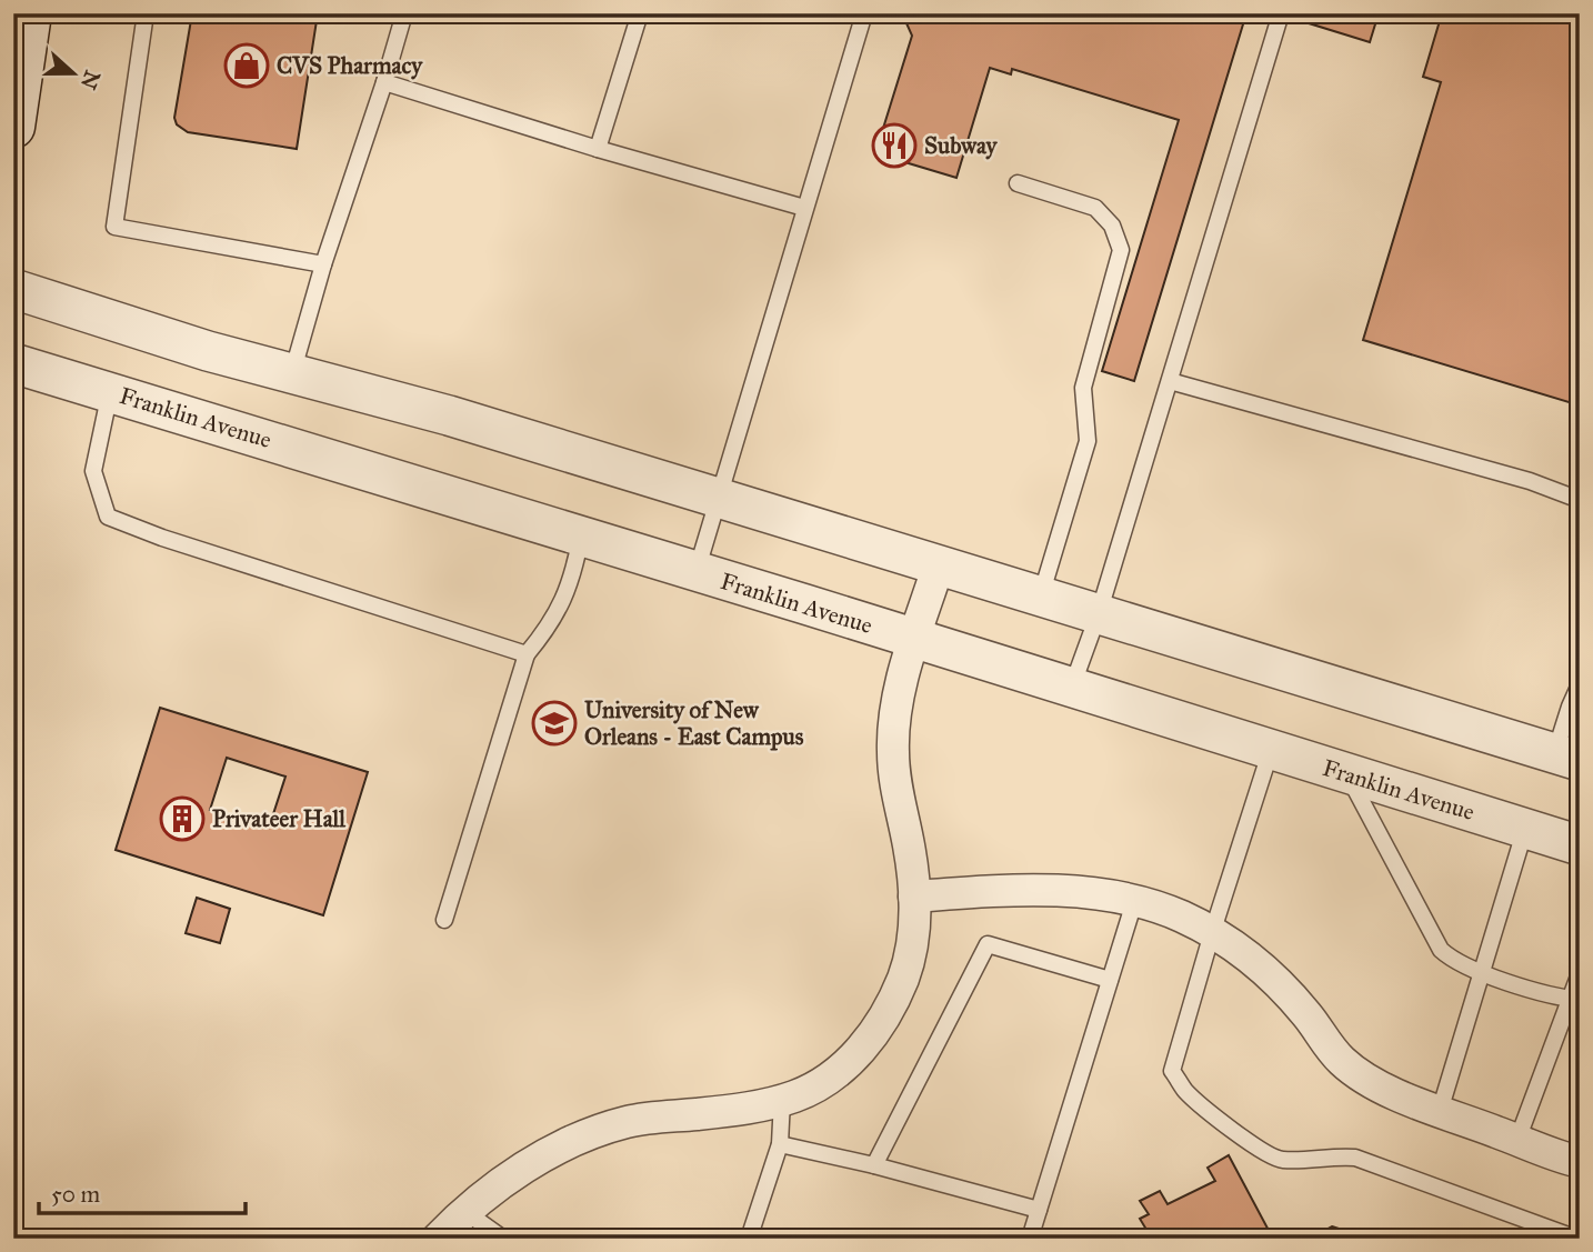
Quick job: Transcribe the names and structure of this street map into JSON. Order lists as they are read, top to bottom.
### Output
{
  "streets": {
    "street": ["Franklin Avenue"]
  },
  "places": {
    "shop": ["CVS Pharmacy"],
    "restaurant": ["Subway"],
    "school or university": ["University of New Orleans - East Campus"],
    "building": ["Privateer Hall"]
  },
  "scale_bar": "50 m",
  "north": "right"
}
